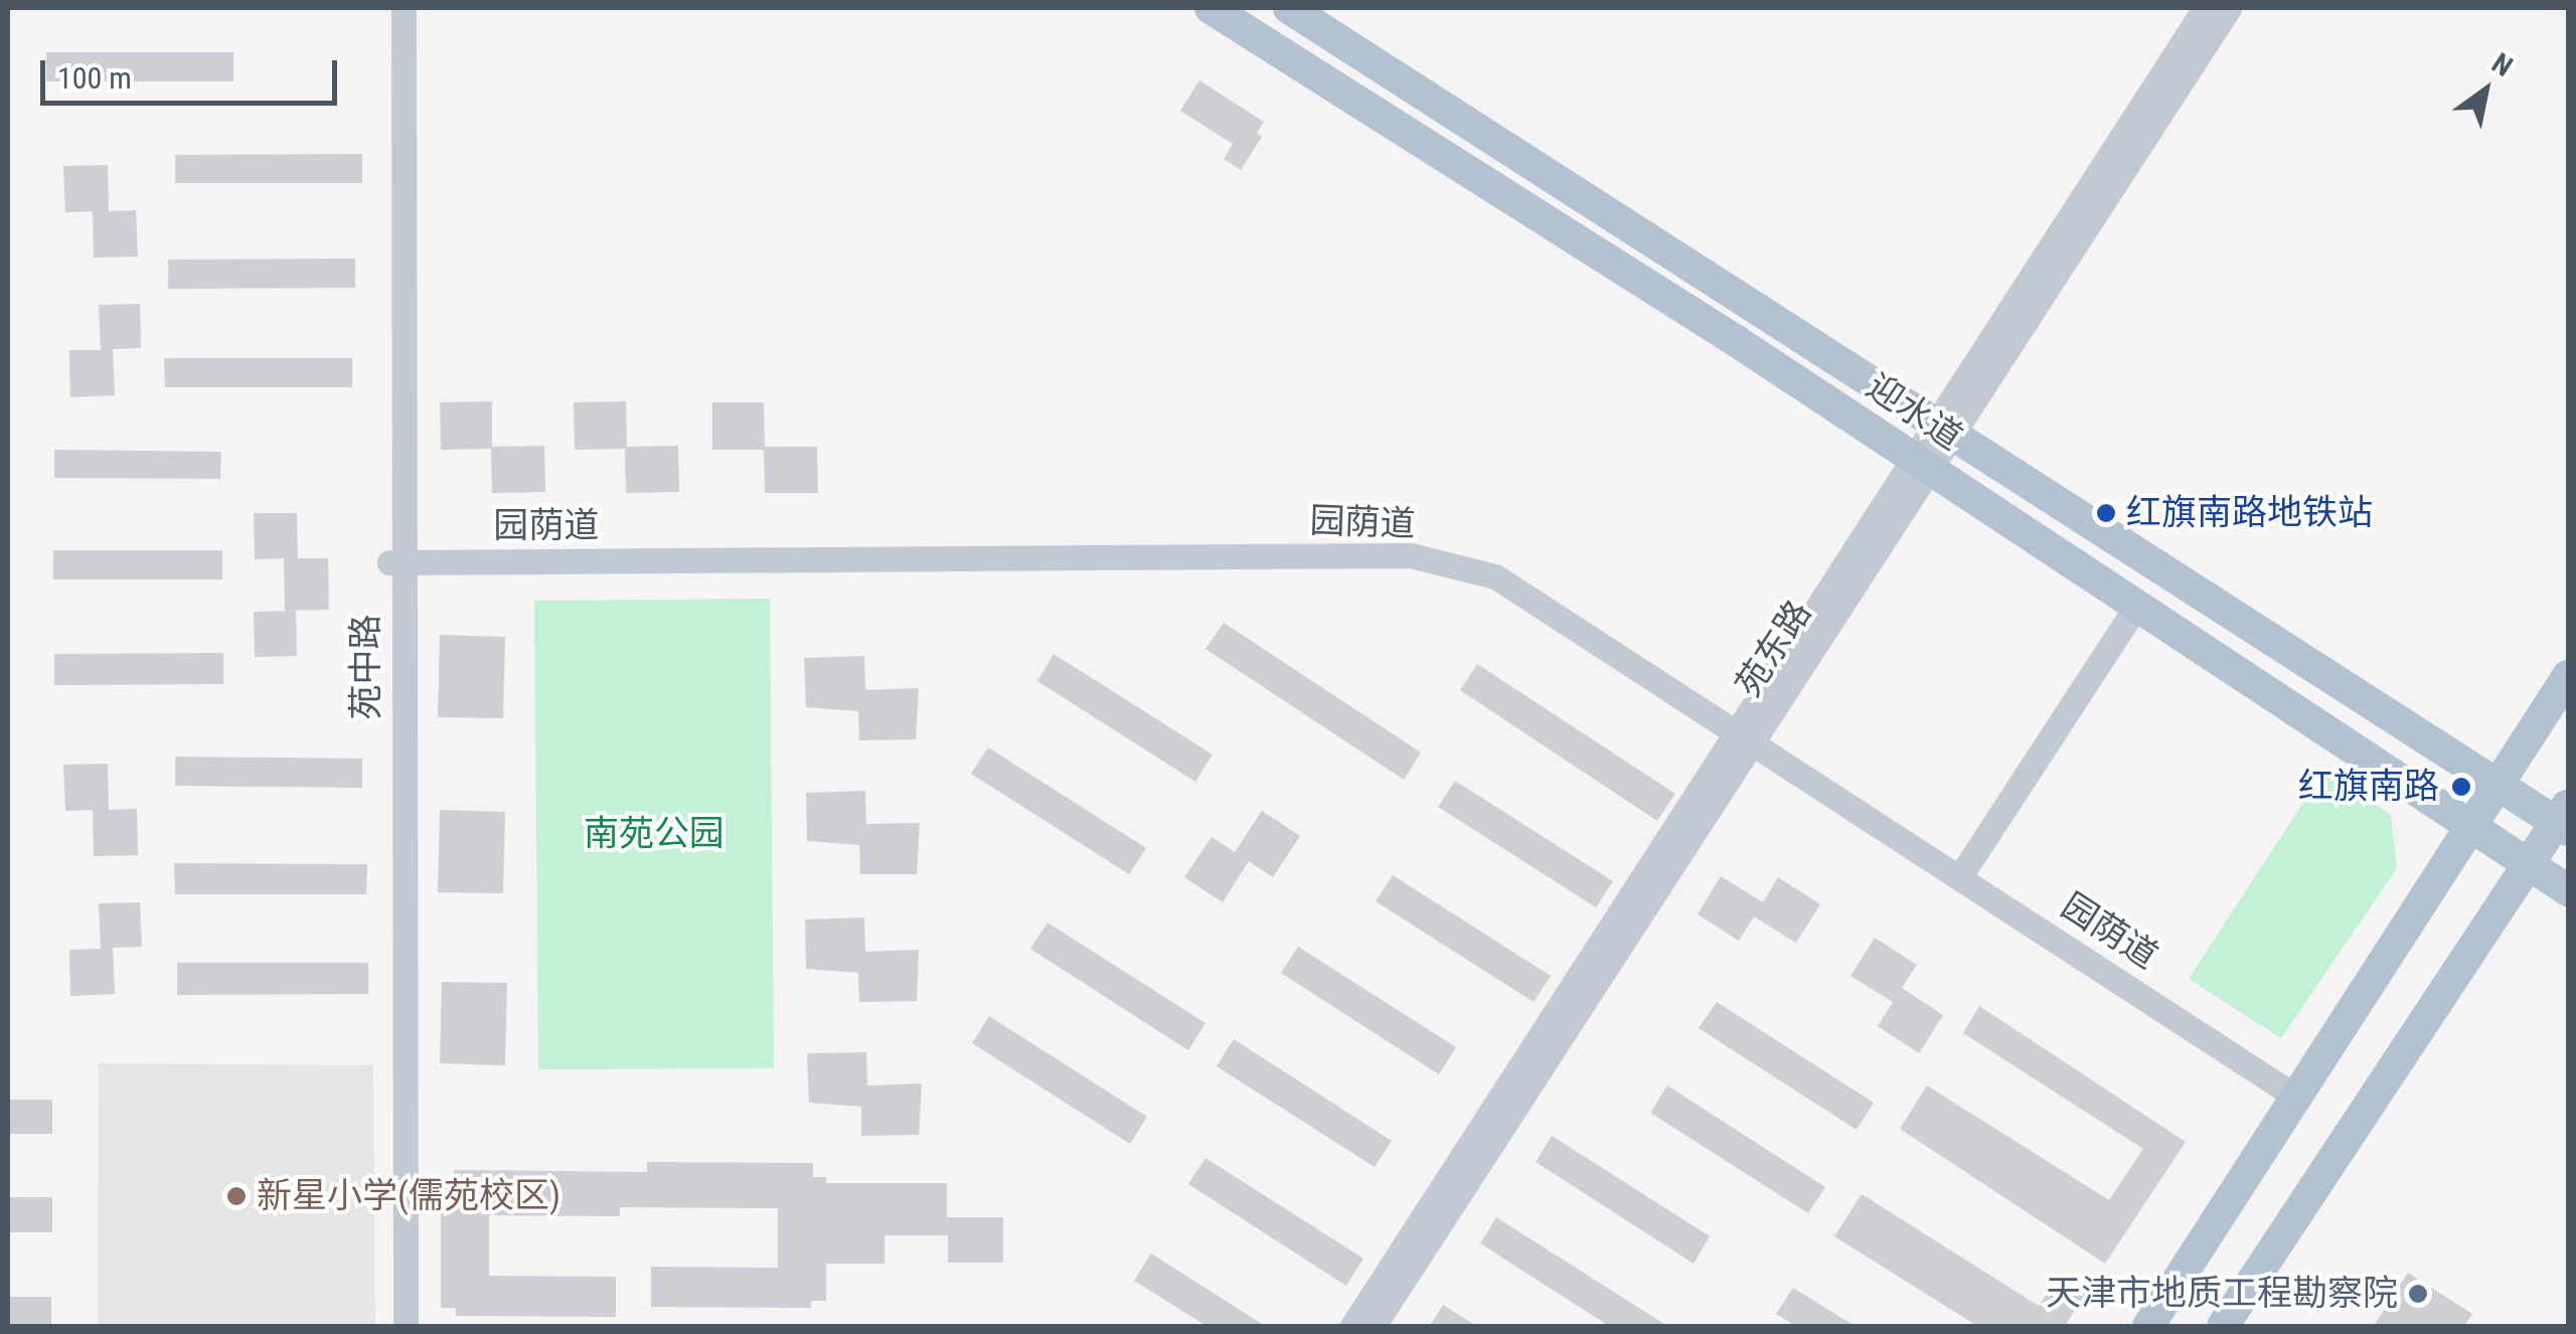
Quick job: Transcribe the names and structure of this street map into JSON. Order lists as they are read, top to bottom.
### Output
{
  "streets": {
    "main road": ["迎水道"],
    "street": ["园荫道", "苑东路", "苑中路"]
  },
  "crossings": [
    ["迎水道", "苑东路"],
    ["园荫道", "苑东路"],
    ["园荫道", "苑中路"]
  ],
  "parks": ["南苑公园"],
  "places": [
    "红旗南路地铁站",
    "红旗南路",
    "新星小学(儒苑校区)",
    "天津市地质工程勘察院"
  ],
  "scale_bar": "100 m",
  "north": "top right"
}
